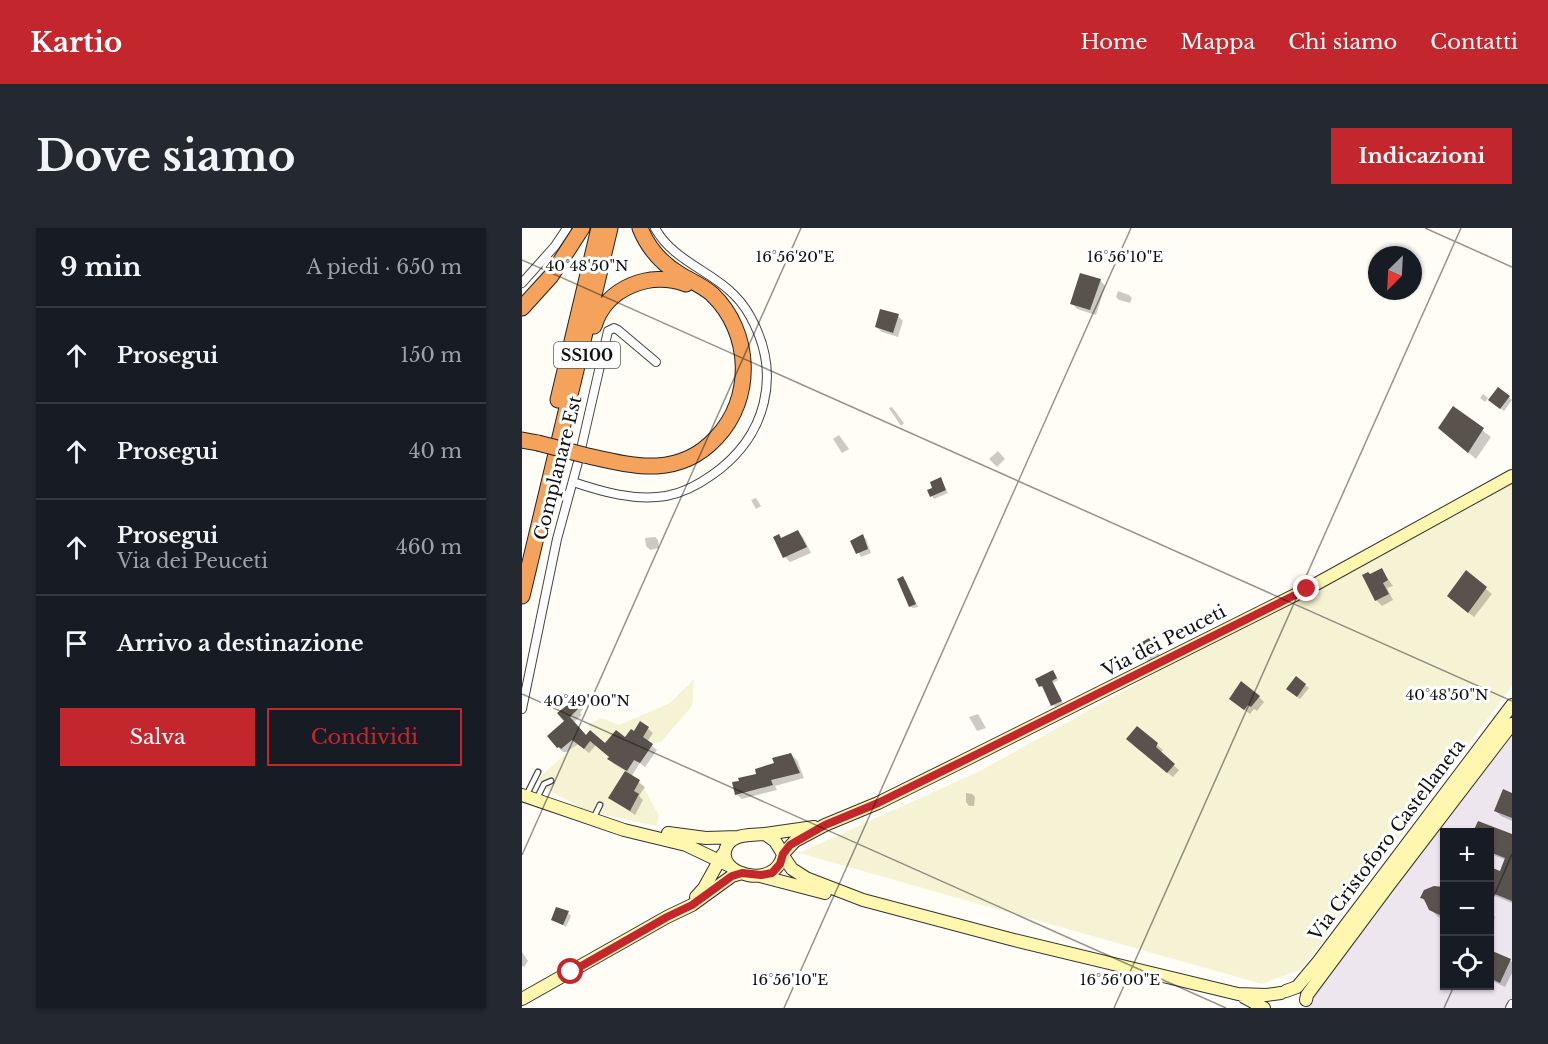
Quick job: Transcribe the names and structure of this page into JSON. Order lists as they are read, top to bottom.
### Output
{
  "streets": {
    "highway": ["SS100"],
    "main road": ["Via dei Peuceti", "Via Cristoforo Castellaneta"],
    "street": ["Complanare Est"]
  },
  "north": "bottom left",
  "page": {
    "header": "Kartio",
    "nav": [
      "Home",
      "Mappa",
      "Chi siamo",
      "Contatti"
    ],
    "buttons": [
      "Indicazioni",
      ["Salva", "Condividi"]
    ],
    "title": "Dove siamo",
    "heading": ["9 min", "A piedi · 650 m"],
    "list": [
      ["Prosegui", "150 m"],
      ["Prosegui", "40 m"],
      ["Prosegui", "Via dei Peuceti", "460 m"],
      "Arrivo a destinazione"
    ],
    "map_buttons": ["+", "−"]
  },
  "coordinates": [
    "16°56'20\"E",
    "16°56'10\"E",
    "40°48'50\"N",
    "40°49'00\"N",
    "16°56'00\"E"
  ]
}
